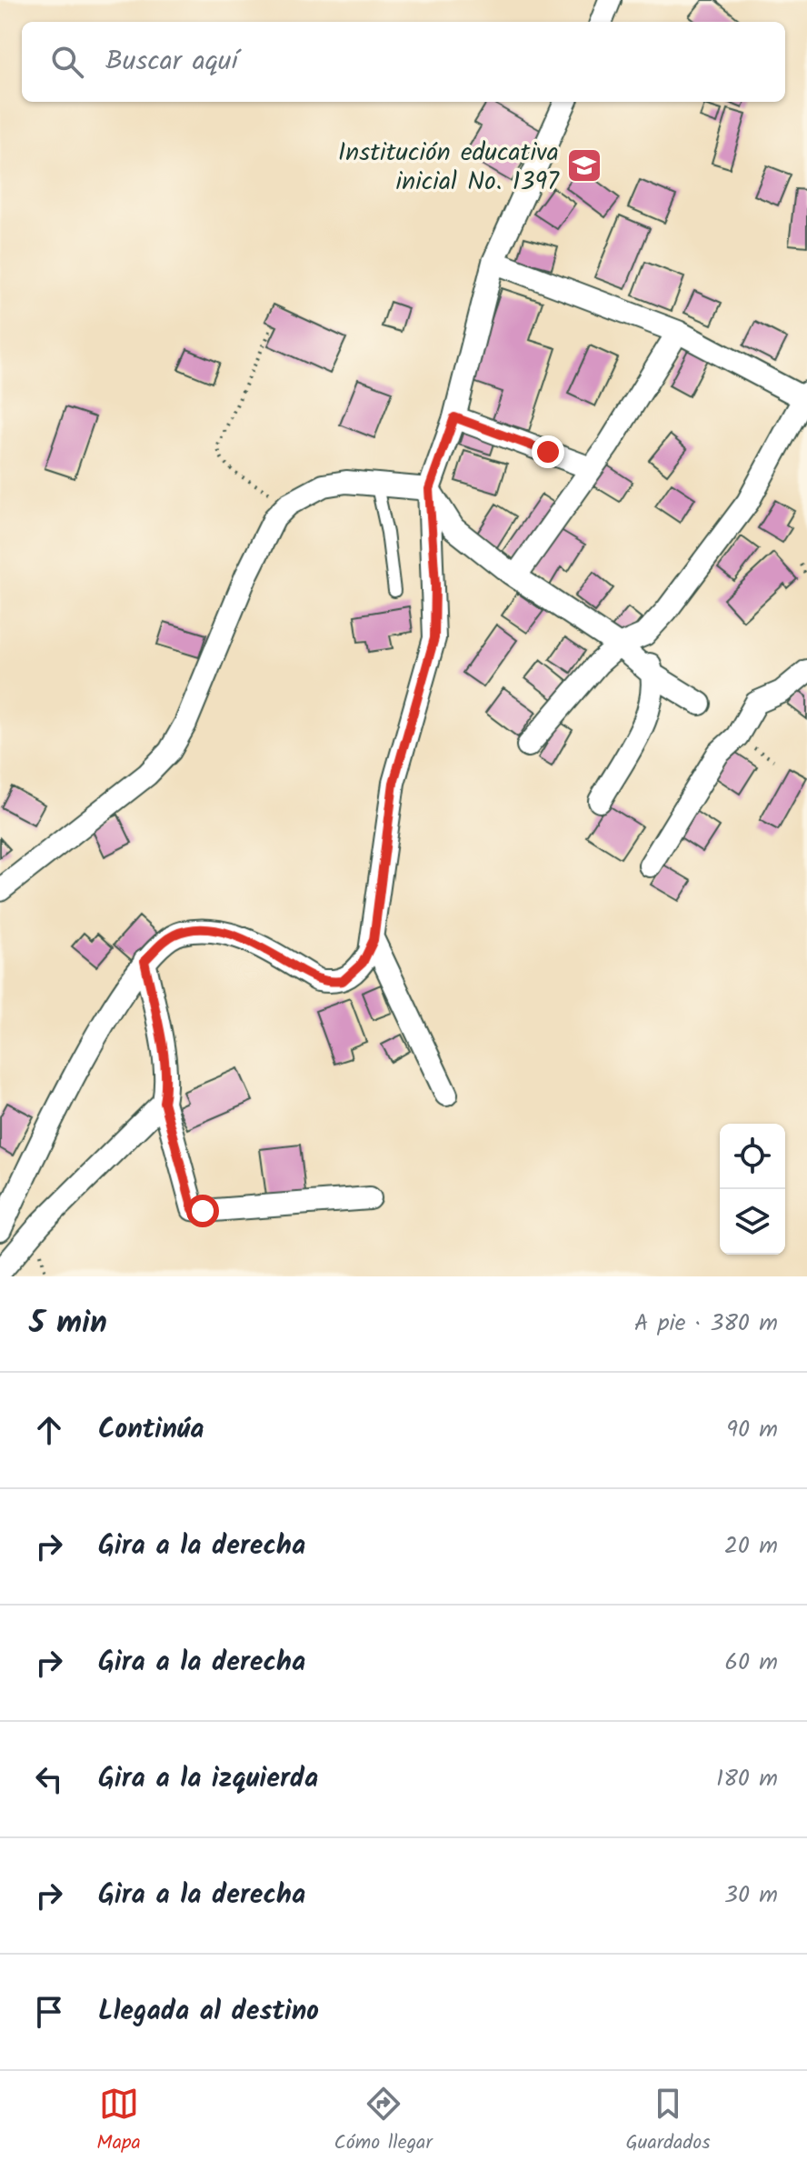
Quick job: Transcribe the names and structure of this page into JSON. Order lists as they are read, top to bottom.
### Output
{
  "places": {
    "school or university": ["Institución educativa inicial No. 1397"]
  },
  "page": {
    "search": "Buscar aquí",
    "heading": ["5 min", "A pie · 380 m"],
    "list": [
      ["Continúa", "90 m"],
      ["Gira a la derecha", "20 m"],
      ["Gira a la derecha", "60 m"],
      ["Gira a la izquierda", "180 m"],
      ["Gira a la derecha", "30 m"],
      "Llegada al destino"
    ],
    "nav": ["Mapa", "Cómo llegar", "Guardados"]
  }
}
